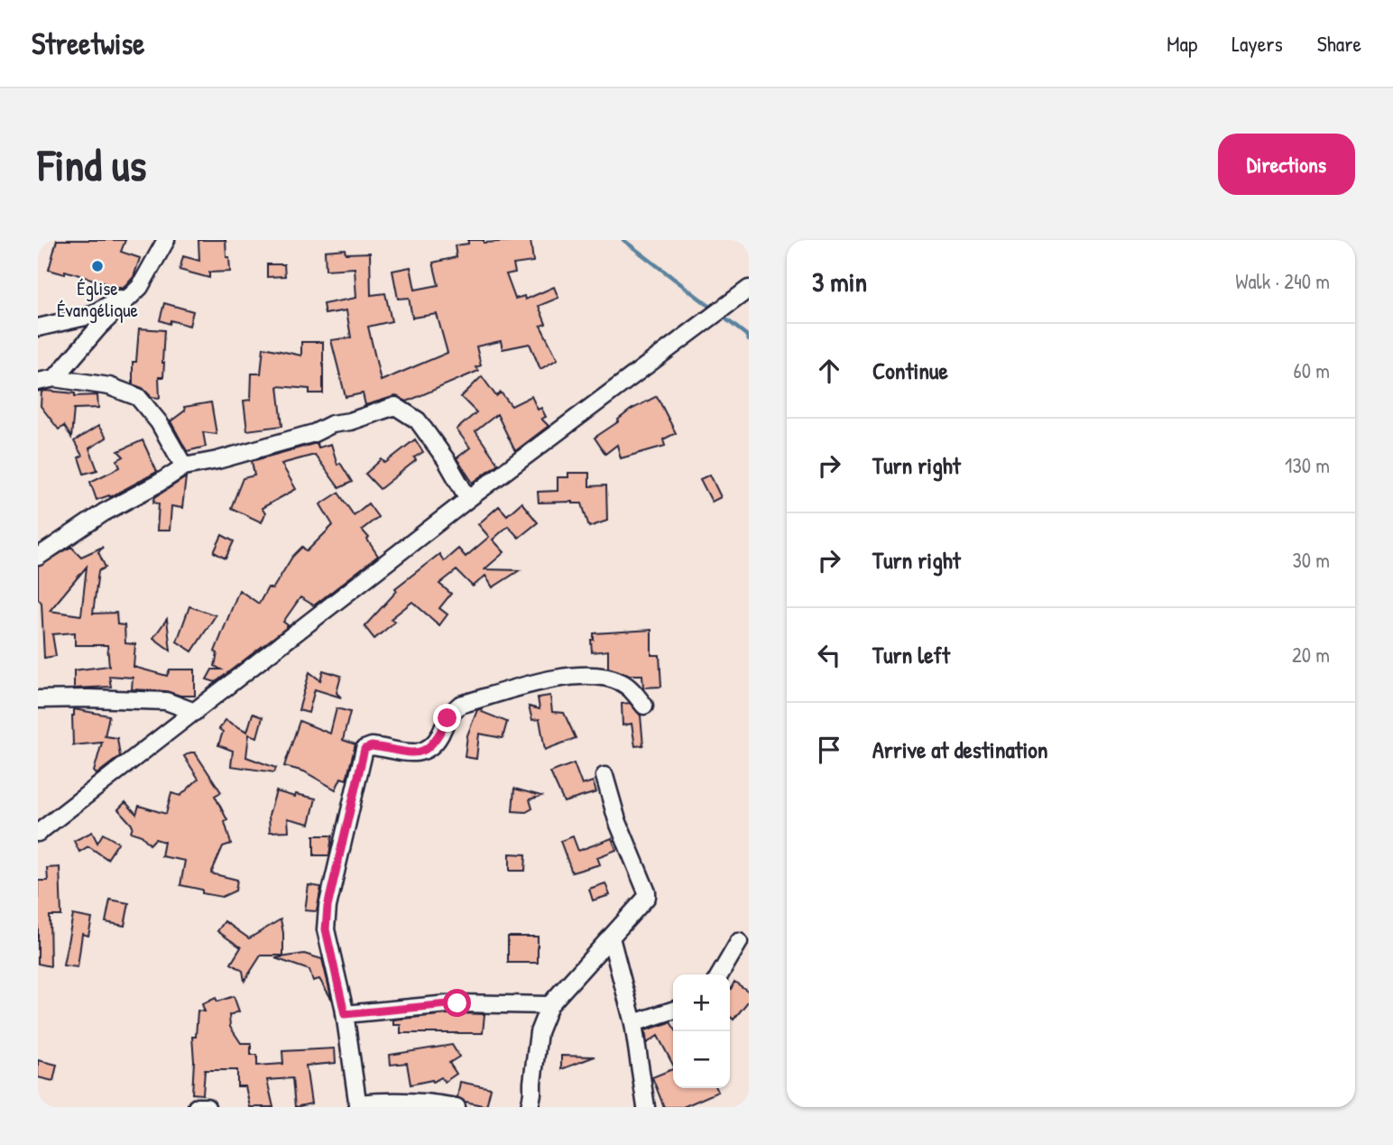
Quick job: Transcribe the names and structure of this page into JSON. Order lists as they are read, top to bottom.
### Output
{
  "places": ["Église Évangélique"],
  "page": {
    "header": "Streetwise",
    "nav": ["Map", "Layers", "Share"],
    "buttons": "Directions",
    "title": "Find us",
    "heading": ["3 min", "Walk · 240 m"],
    "list": [
      ["Continue", "60 m"],
      ["Turn right", "130 m"],
      ["Turn right", "30 m"],
      ["Turn left", "20 m"],
      "Arrive at destination"
    ],
    "map_buttons": ["+", "−"]
  }
}
